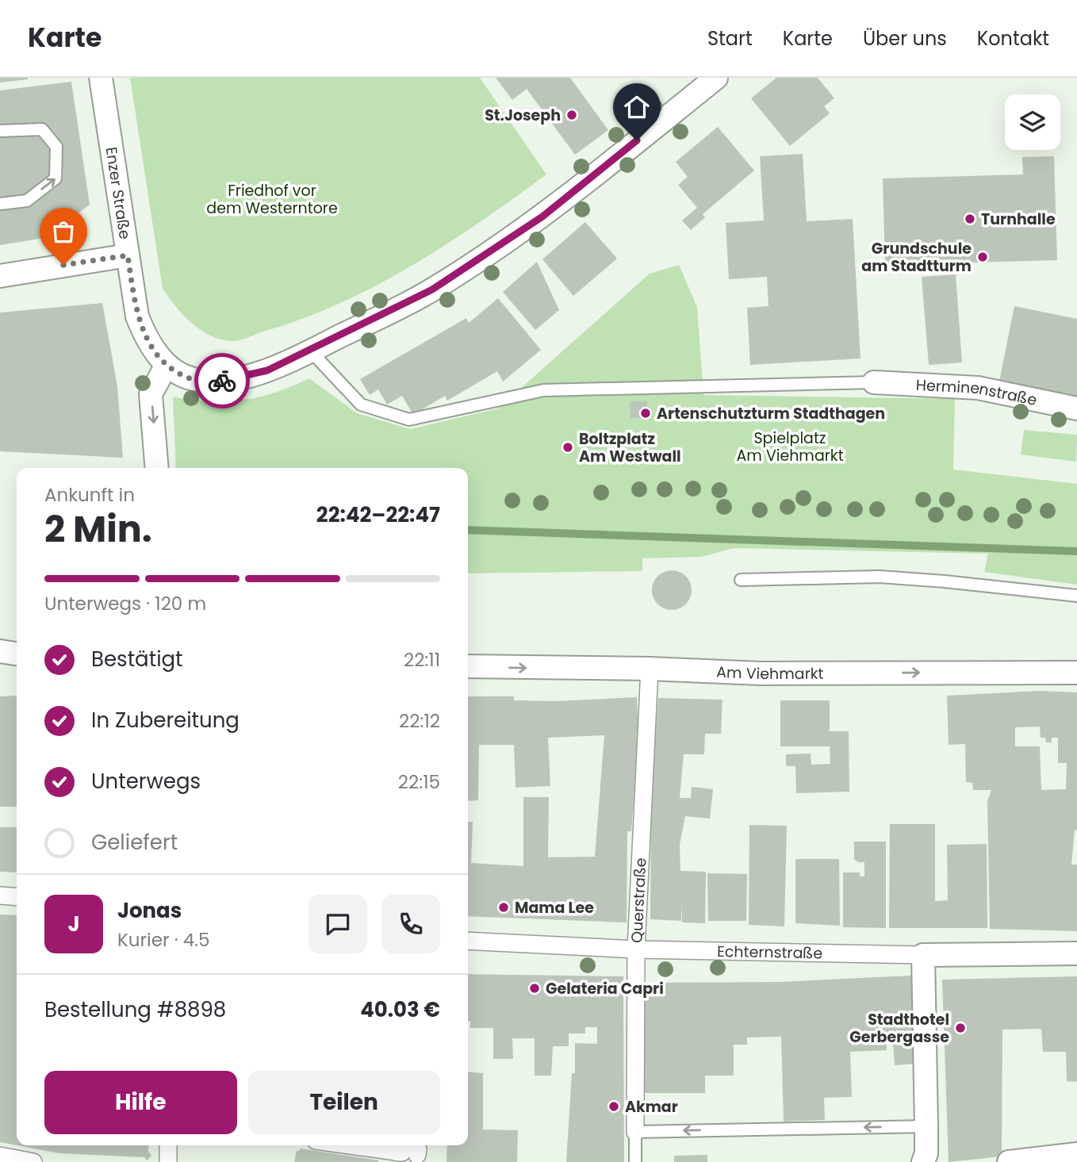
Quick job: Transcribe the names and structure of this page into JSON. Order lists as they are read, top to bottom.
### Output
{
  "streets": {
    "street": [
      "Enzer Straße",
      "Herminenstraße",
      "Am Viehmarkt",
      "Querstraße",
      "Echternstraße"
    ]
  },
  "crossings": [
    ["Am Viehmarkt", "Querstraße"],
    ["Querstraße", "Echternstraße"]
  ],
  "one_way": ["Am Viehmarkt"],
  "parks": ["Friedhof vor dem Westerntore", "Spielplatz Am Viehmarkt"],
  "places": [
    "St.Joseph",
    "Turnhalle",
    "Grundschule am Stadtturm",
    "Artenschutzturm Stadthagen",
    "Boltzplatz Am Westwall",
    "Mama Lee",
    "Gelateria Capri",
    "Stadthotel Gerbergasse",
    "Akmar"
  ],
  "page": {
    "header": "Karte",
    "nav": [
      "Start",
      "Karte",
      "Über uns",
      "Kontakt"
    ],
    "heading": ["2 Min.", "Ankunft in", "22:42–22:47"],
    "panel": [
      "Jonas",
      "Kurier · 4.5",
      "Bestellung #8898",
      "40.03 €"
    ],
    "bar": "Unterwegs · 120 m",
    "list": [
      ["Bestätigt", "22:11"],
      ["In Zubereitung", "22:12"],
      ["Unterwegs", "22:15"],
      "Geliefert"
    ],
    "round": "J",
    "buttons": ["Hilfe", "Teilen"]
  }
}
